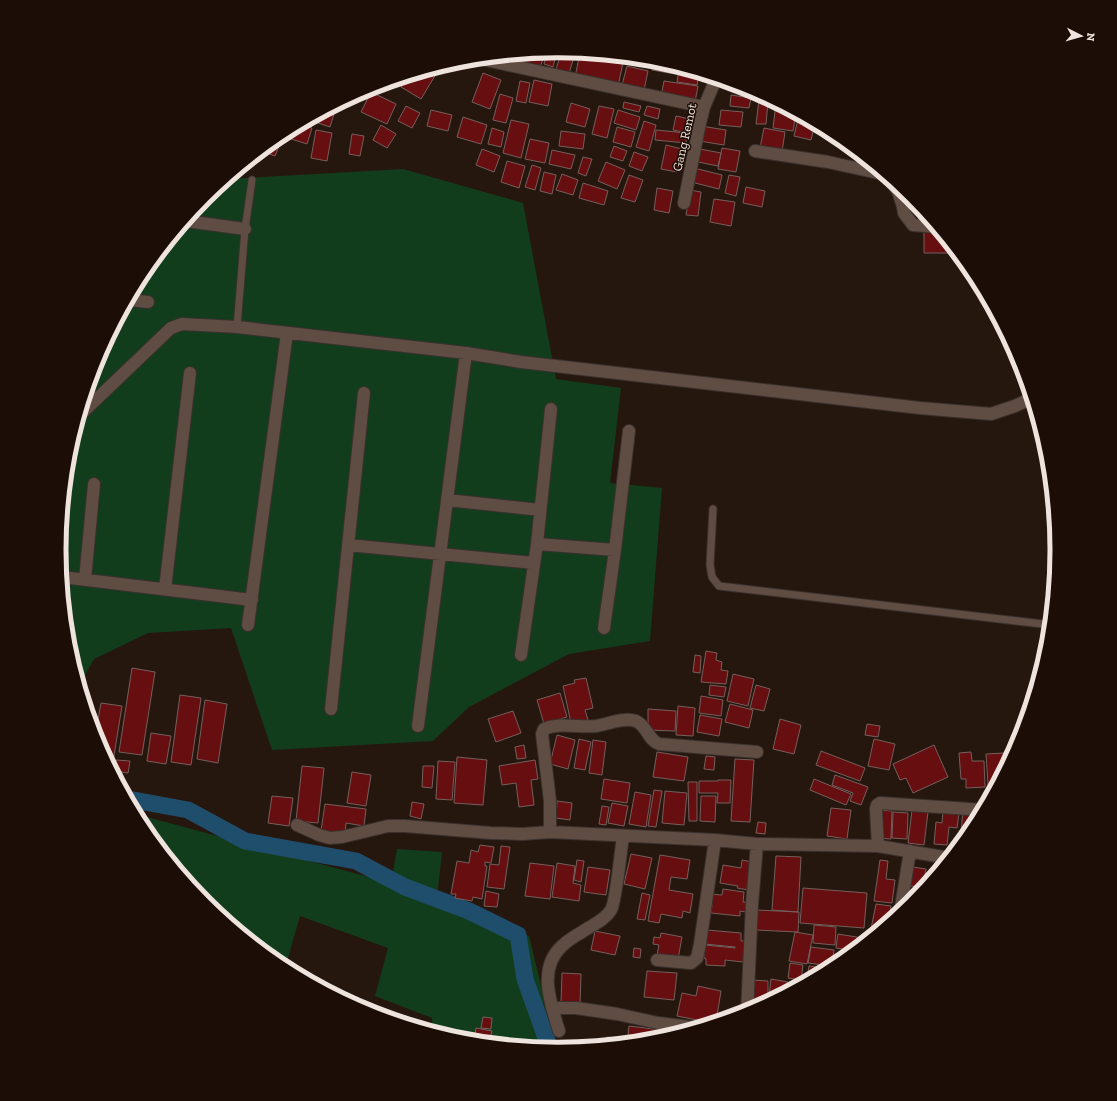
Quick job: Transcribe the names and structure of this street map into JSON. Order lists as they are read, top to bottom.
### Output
{
  "streets": {
    "street": ["Gang Remot"]
  },
  "north": "right"
}
